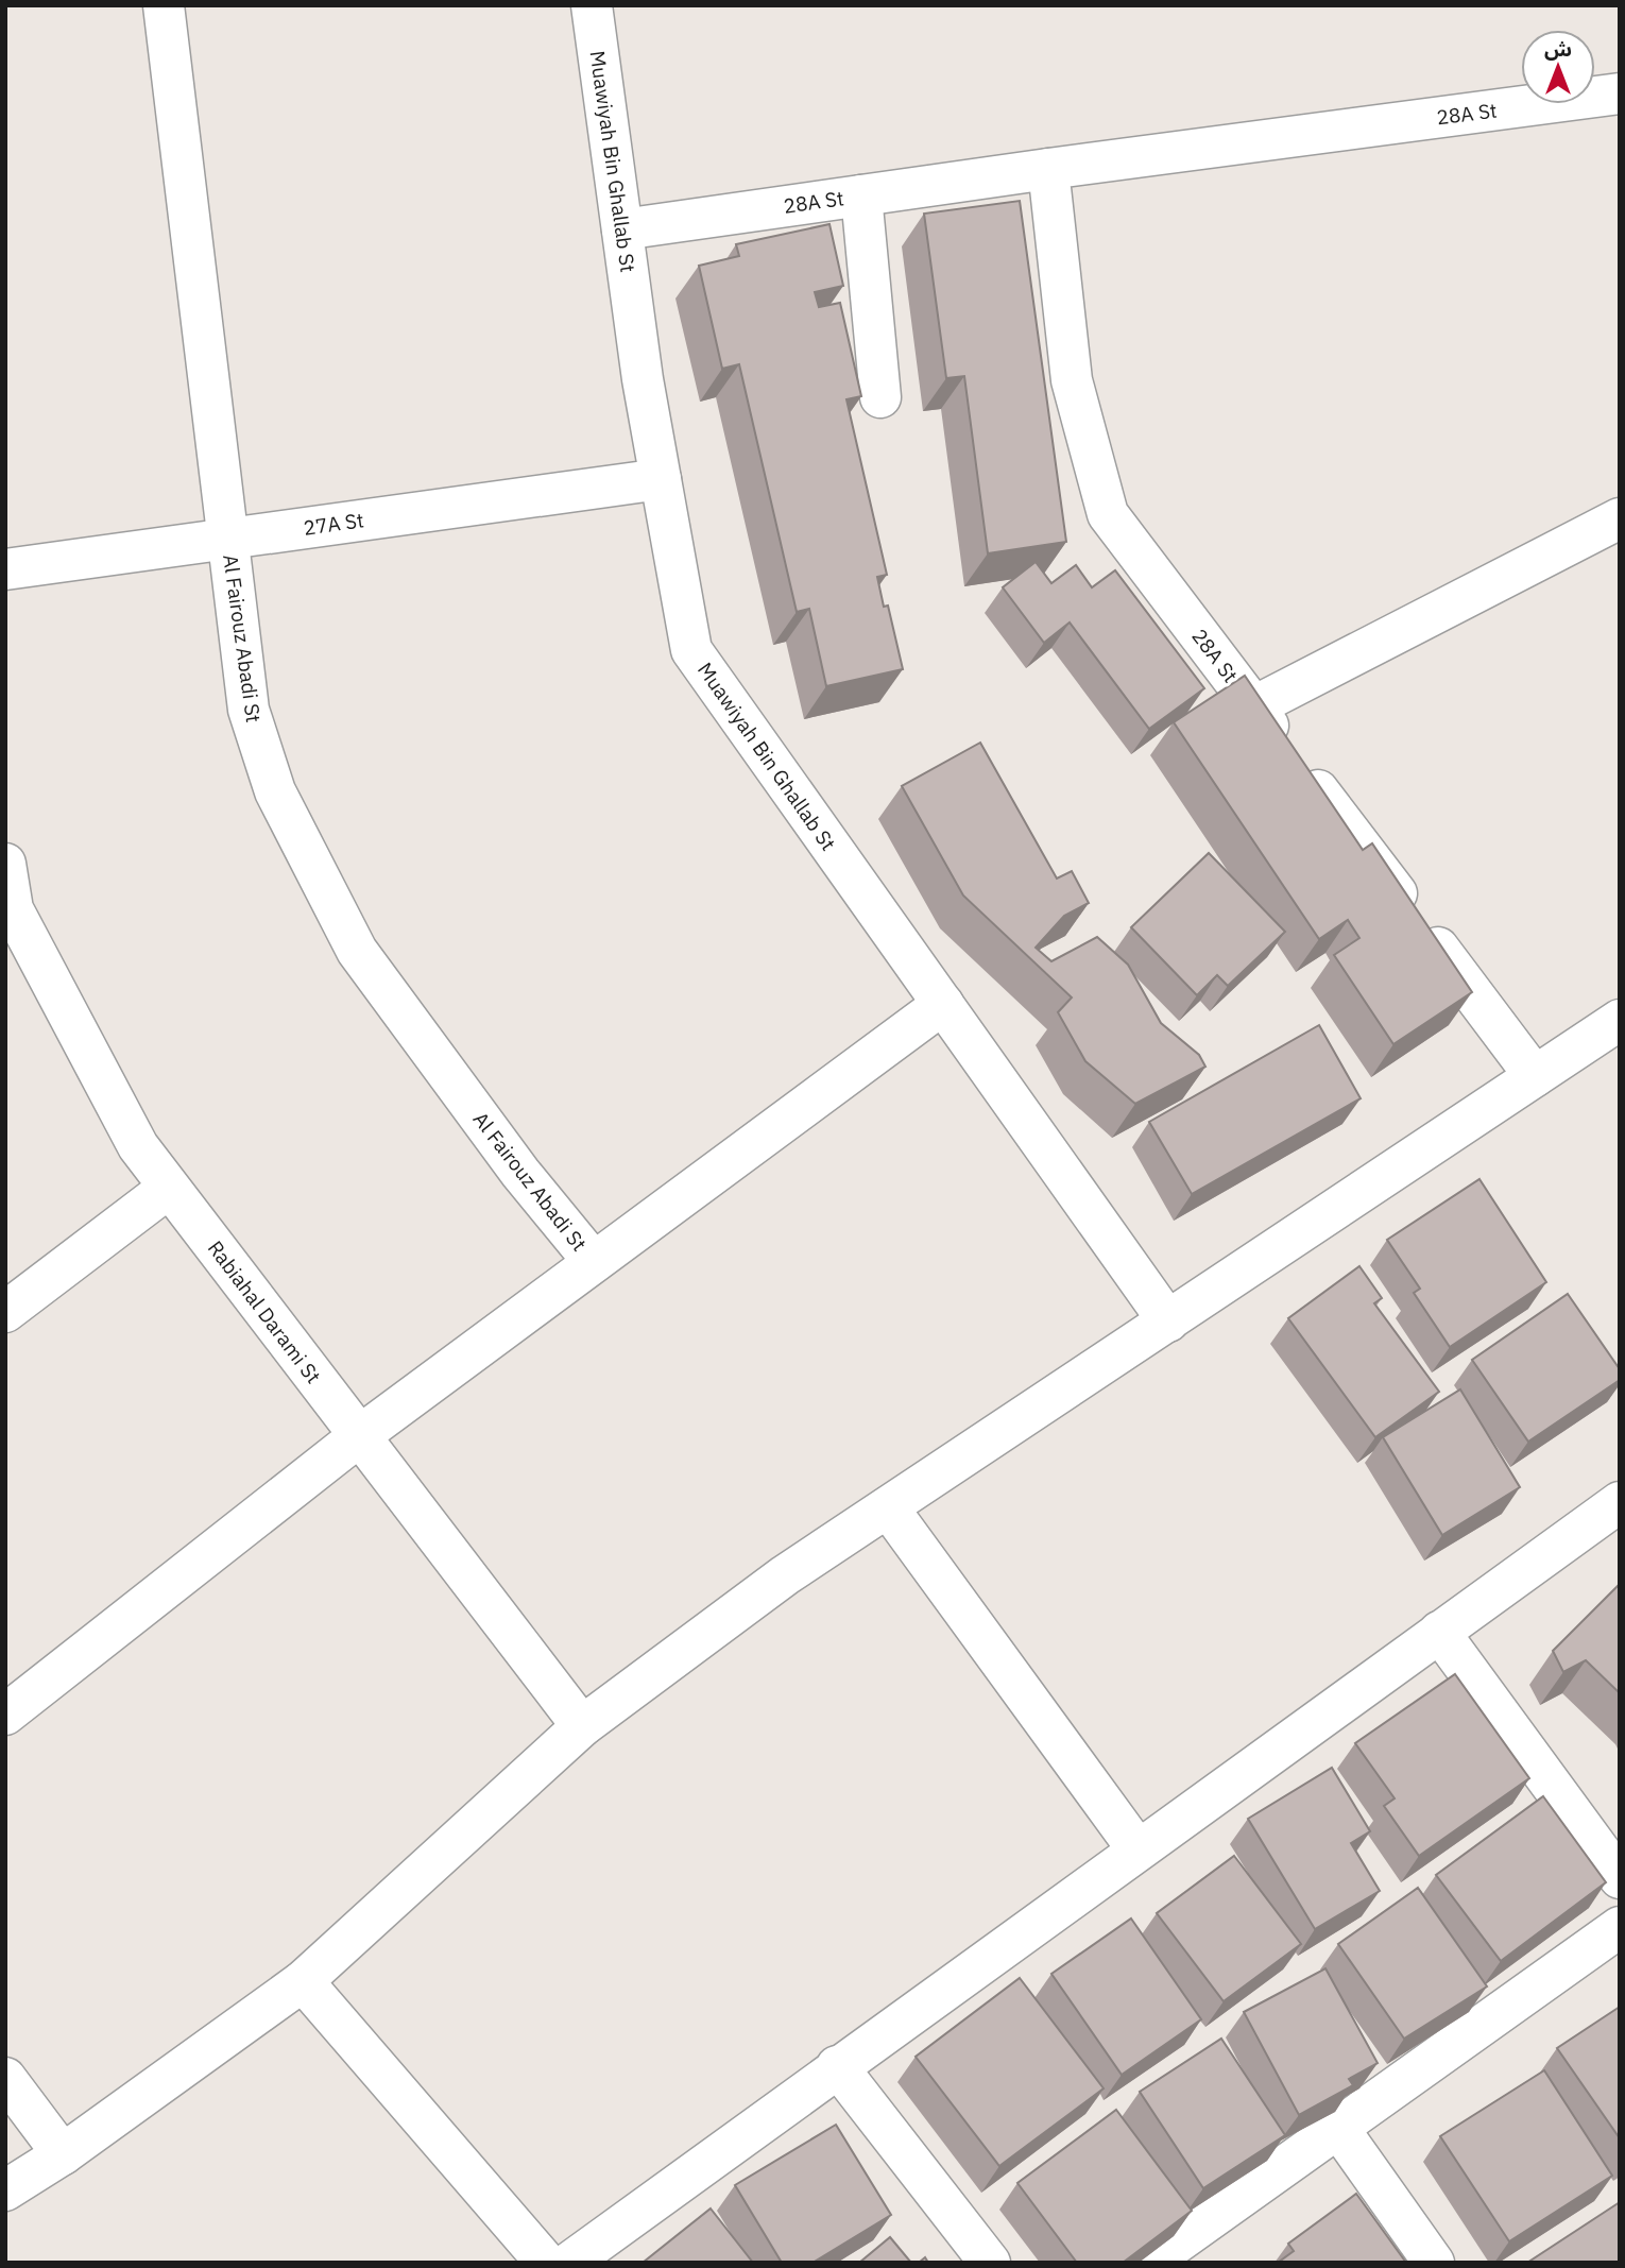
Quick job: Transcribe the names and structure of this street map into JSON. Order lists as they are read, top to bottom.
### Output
{
  "streets": {
    "street": [
      "28A St",
      "Muawiyah Bin Ghallab St",
      "27A St",
      "Al Fairouz Abadi St",
      "Rabiahal Darami St"
    ]
  },
  "crossings": [
    ["28A St", "Muawiyah Bin Ghallab St"],
    ["Muawiyah Bin Ghallab St", "27A St"],
    ["27A St", "Al Fairouz Abadi St"]
  ],
  "north": "top"
}
